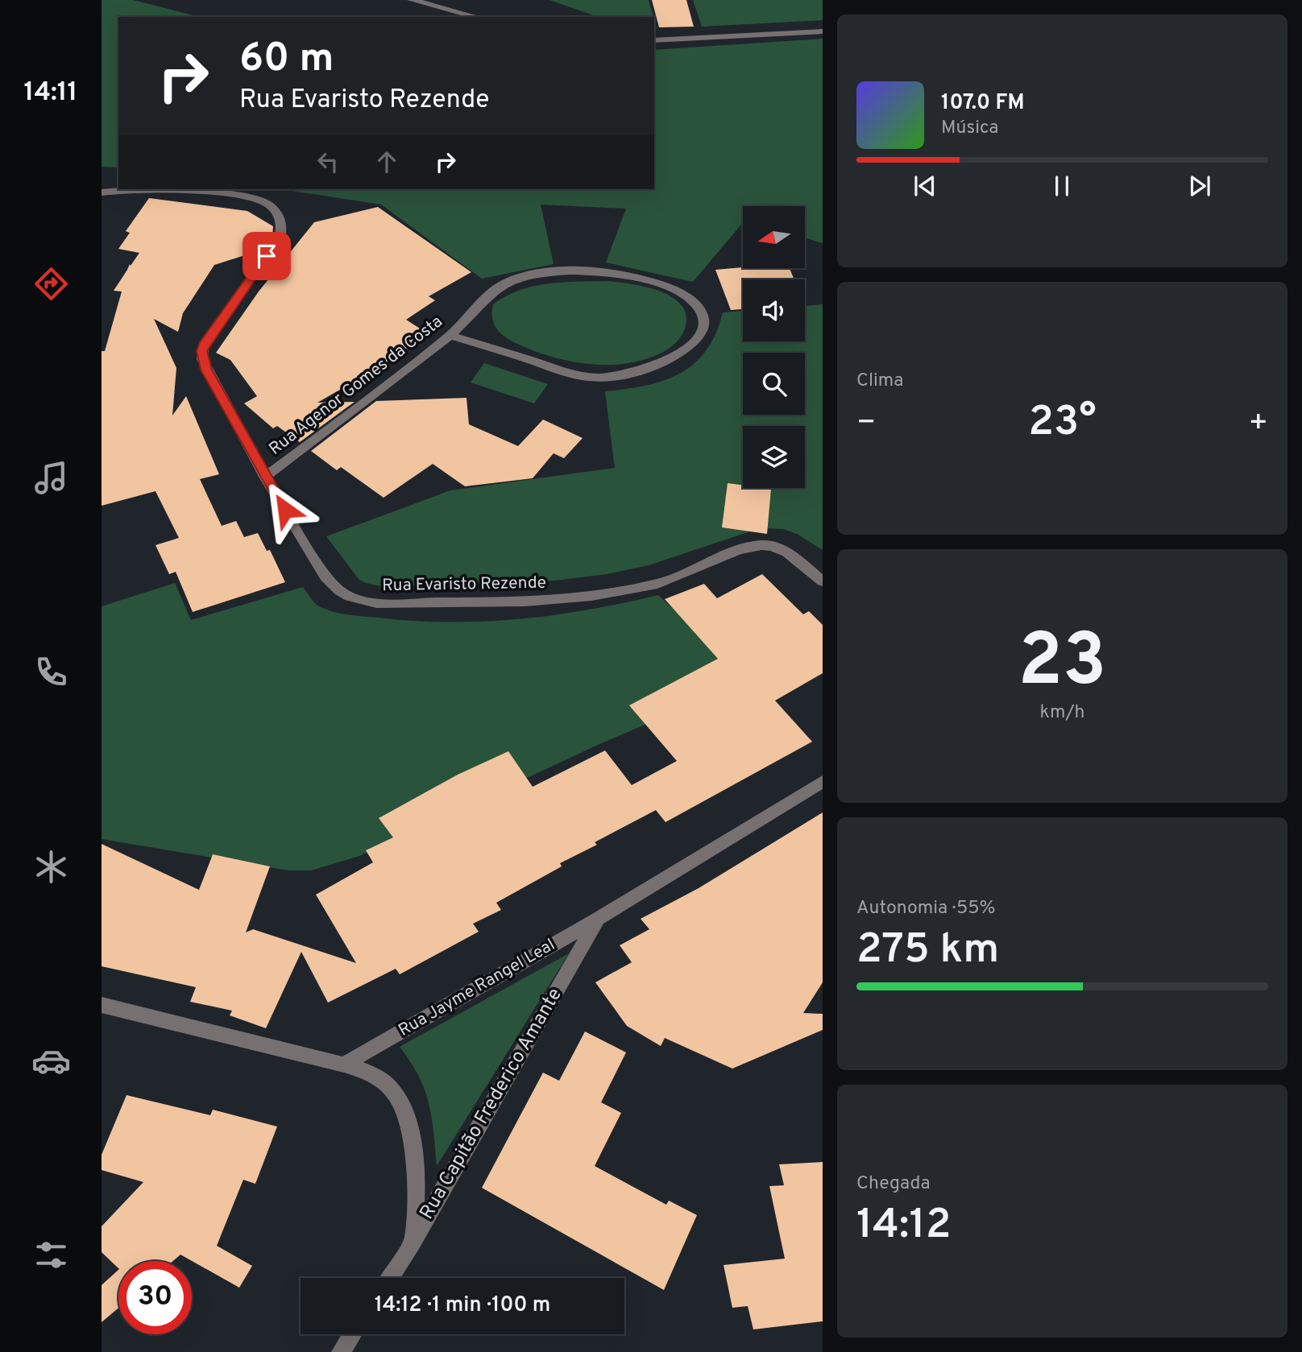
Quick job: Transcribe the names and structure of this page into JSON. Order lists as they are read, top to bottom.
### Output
{
  "streets": {
    "street": [
      "Rua Agenor Gomes da Costa",
      "Rua Evaristo Rezende",
      "Rua Jayme Rangel Leal",
      "Rua Capitão Frederico Amante"
    ]
  },
  "crossings": [
    ["Rua Agenor Gomes da Costa", "Rua Evaristo Rezende"],
    ["Rua Jayme Rangel Leal", "Rua Capitão Frederico Amante"]
  ],
  "north": "left",
  "page": {
    "tabs": "14:11",
    "turn": ["60 m", "Rua Evaristo Rezende"],
    "song": ["107.0 FM", "Música"],
    "tile": [
      "Clima",
      ["23", "km/h"],
      ["Autonomia · 55%", "275 km"],
      ["Chegada", "14:12"]
    ],
    "heat": ["−", "23°", "+"],
    "limit": "30",
    "trip": "14:12 · 1 min · 100 m"
  }
}
